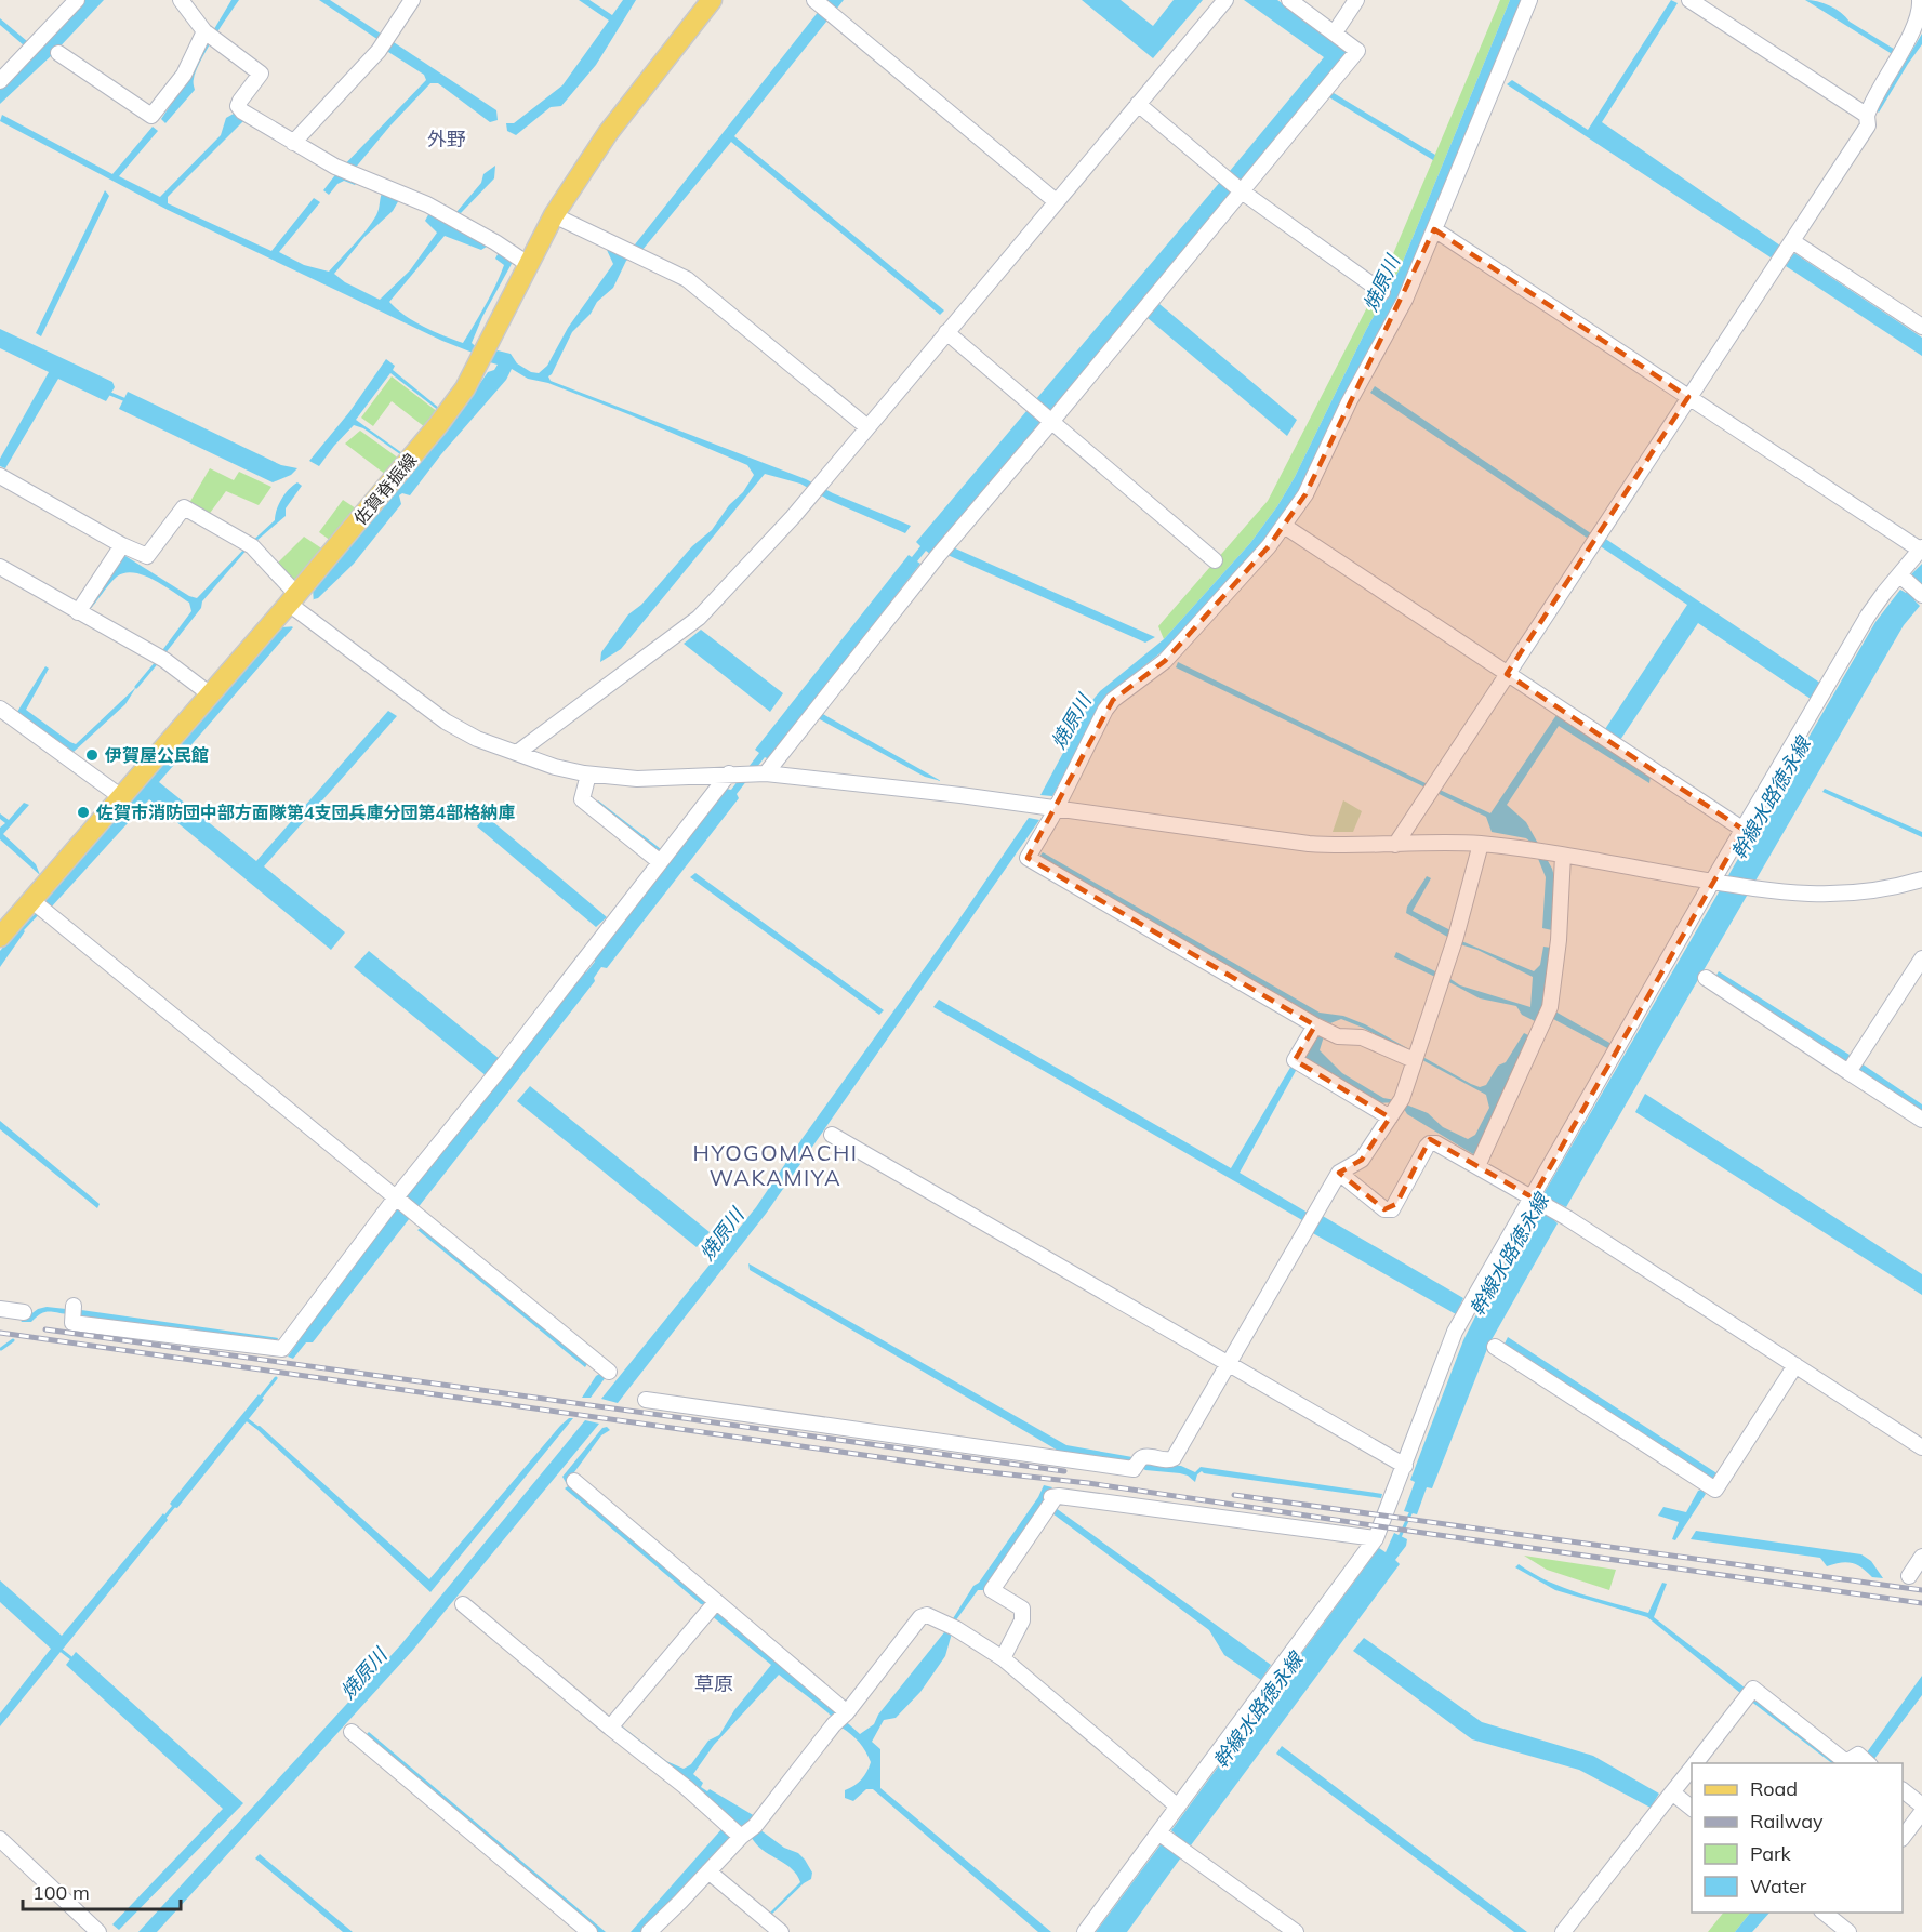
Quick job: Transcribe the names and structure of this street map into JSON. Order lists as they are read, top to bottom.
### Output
{
  "streets": {
    "main road": ["佐賀脊振線"]
  },
  "districts": ["外野", "HYOGOMACHI WAKAMIYA", "草原"],
  "water": ["焼原川", "幹線水路徳永線"],
  "places": ["伊賀屋公民館", "佐賀市消防団中部方面隊第4支団兵庫分団第4部格納庫"],
  "legend": [
    "Road",
    "Railway",
    "Park",
    "Water"
  ],
  "scale_bar": "100 m"
}
